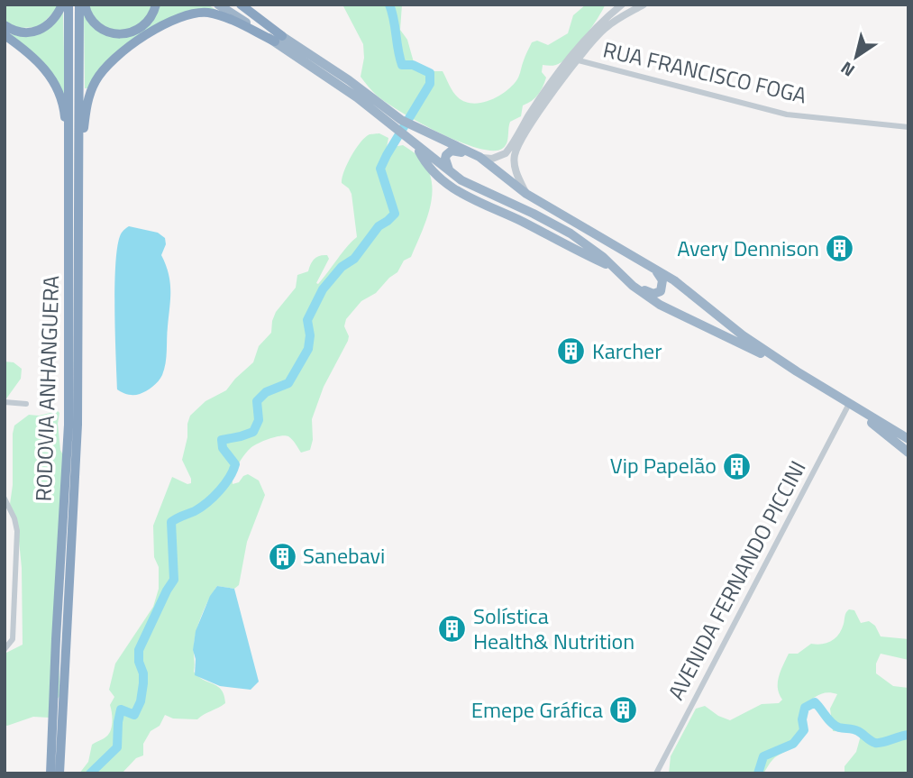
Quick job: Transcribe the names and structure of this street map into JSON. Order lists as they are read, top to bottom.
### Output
{
  "streets": {
    "highway": ["RODOVIA ANHANGUERA"],
    "street": ["RUA FRANCISCO FOGA", "AVENIDA FERNANDO PICCINI"]
  },
  "places": {
    "building": [
      "Avery Dennison",
      "Karcher",
      "Vip Papelão",
      "Sanebavi",
      "Solística Health& Nutrition",
      "Emepe Gráfica"
    ]
  },
  "north": "bottom left"
}
